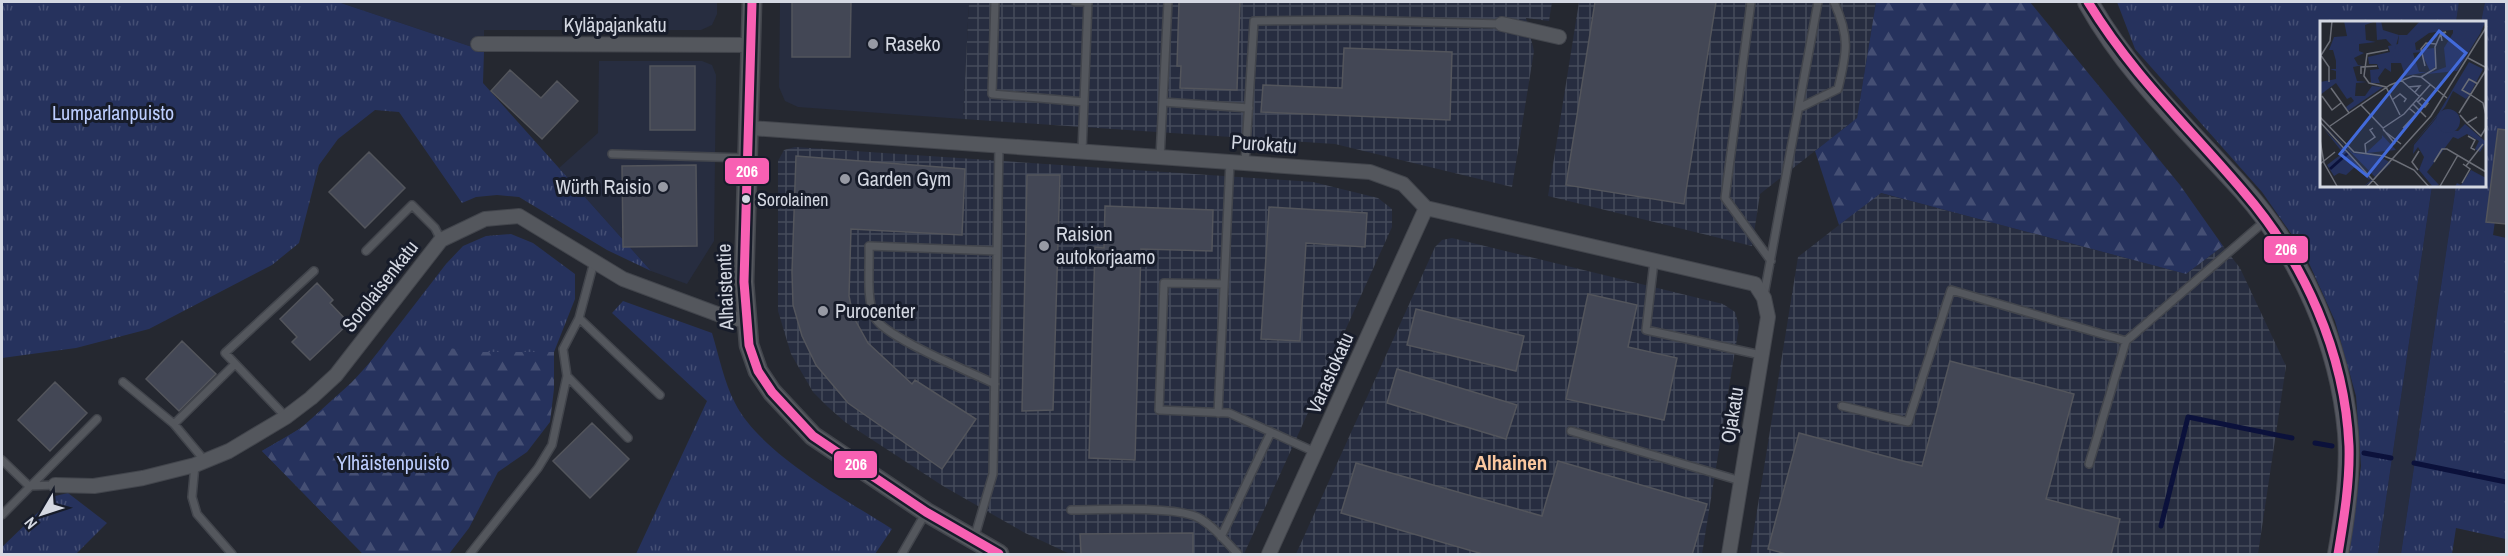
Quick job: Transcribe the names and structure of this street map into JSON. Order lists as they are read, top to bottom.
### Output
{
  "streets": {
    "street": [
      "Kyläpajankatu",
      "Purokatu",
      "Sorolaisenkatu",
      "Alhaistentie",
      "Varastokatu",
      "Ojakatu"
    ]
  },
  "crossings": [
    ["Kyläpajankatu", "Alhaistentie"],
    ["Purokatu", "Alhaistentie"],
    ["Purokatu", "Varastokatu"],
    ["Sorolaisenkatu", "Alhaistentie"]
  ],
  "districts": ["Alhainen"],
  "parks": ["Lumparlanpuisto", "Ylhäistenpuisto"],
  "places": [
    "Raseko",
    "Garden Gym",
    "Würth Raisio",
    "Sorolainen",
    "Raision autokorjaamo",
    "Purocenter"
  ],
  "lines": ["transit line 206"],
  "north": "bottom left"
}
